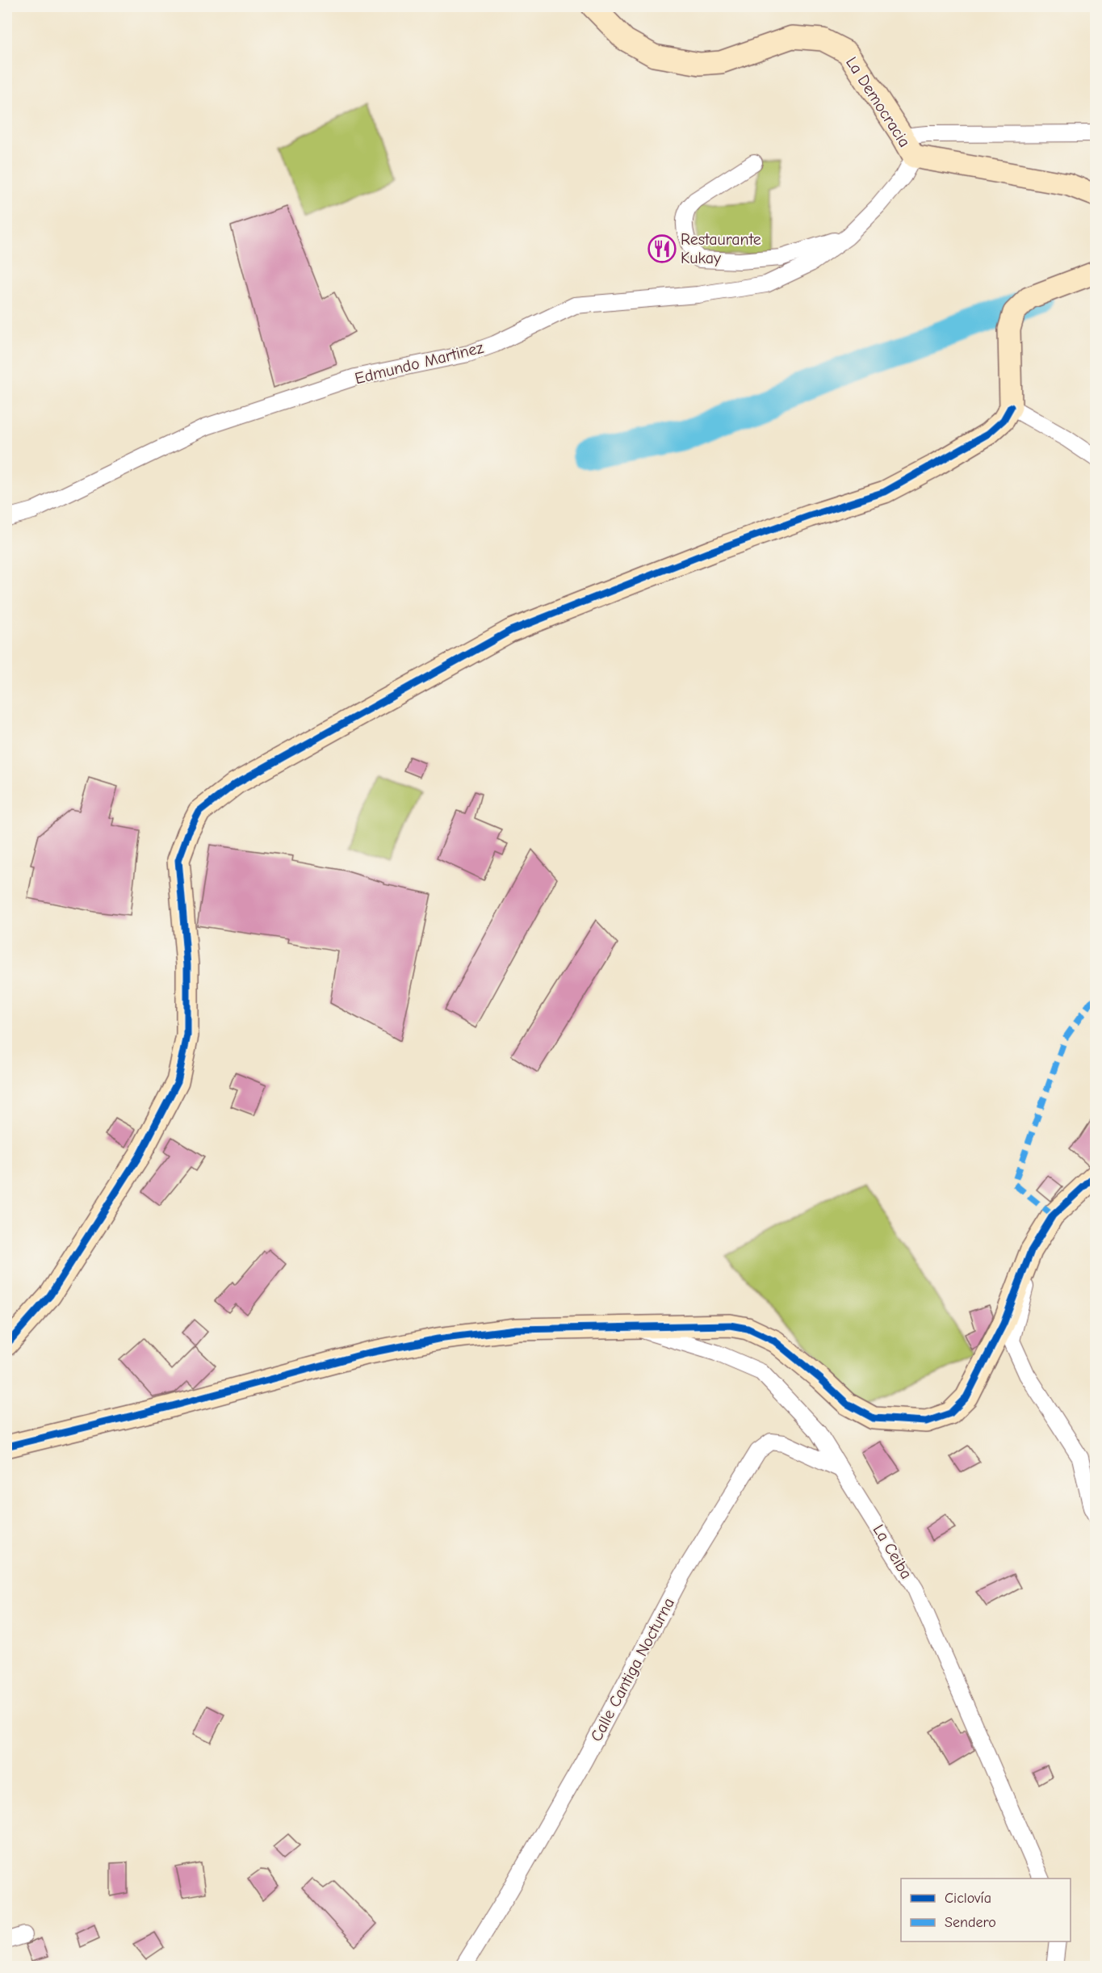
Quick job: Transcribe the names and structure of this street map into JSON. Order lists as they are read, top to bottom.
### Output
{
  "streets": {
    "street": [
      "La Democracia",
      "Edmundo Martinez",
      "La Ceiba",
      "Calle Cantiga Nocturna"
    ]
  },
  "crossings": [
    ["La Democracia", "Edmundo Martinez"],
    ["La Ceiba", "Calle Cantiga Nocturna"]
  ],
  "places": {
    "restaurant": ["Restaurante Kukay"]
  },
  "legend": ["Ciclovía", "Sendero"]
}
